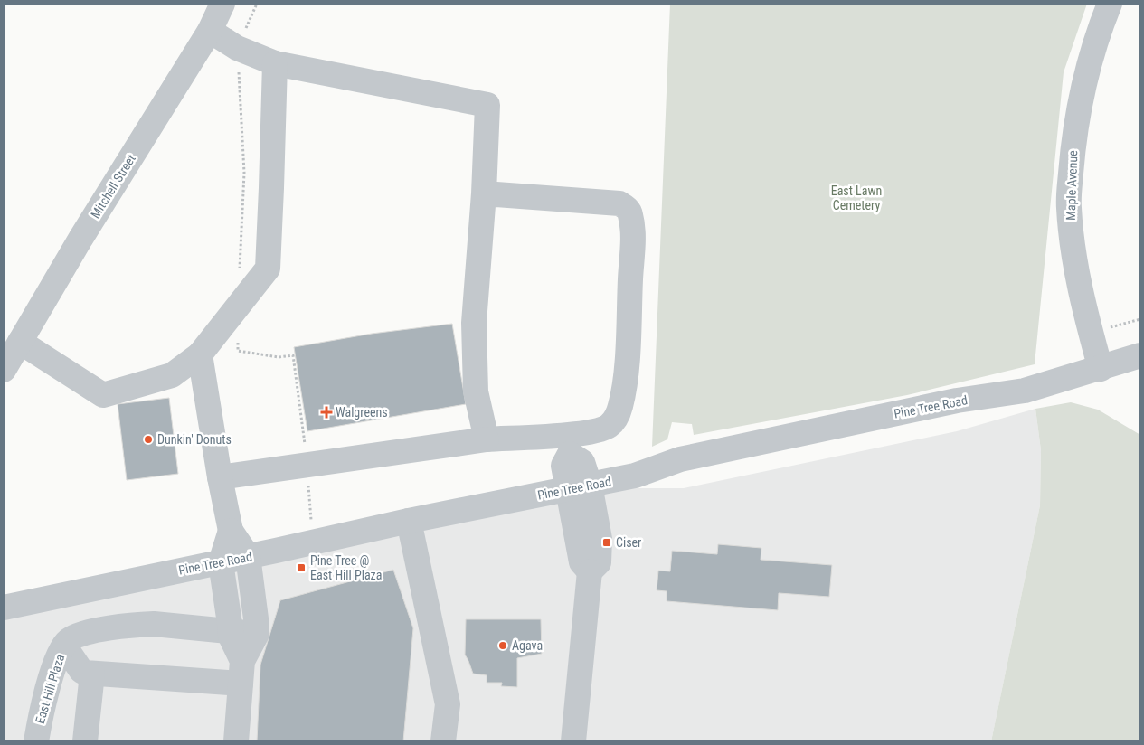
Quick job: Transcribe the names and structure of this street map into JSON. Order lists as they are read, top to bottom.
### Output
{
  "streets": {
    "street": [
      "Maple Avenue",
      "Mitchell Street",
      "Pine Tree Road",
      "East Hill Plaza"
    ]
  },
  "crossings": [
    ["Maple Avenue", "Pine Tree Road"]
  ],
  "parks": ["East Lawn Cemetery"],
  "places": {
    "health": ["Walgreens"],
    "other": ["Dunkin' Donuts", "Agava"],
    "transit": ["Ciser", "Pine Tree @ East Hill Plaza"]
  }
}
